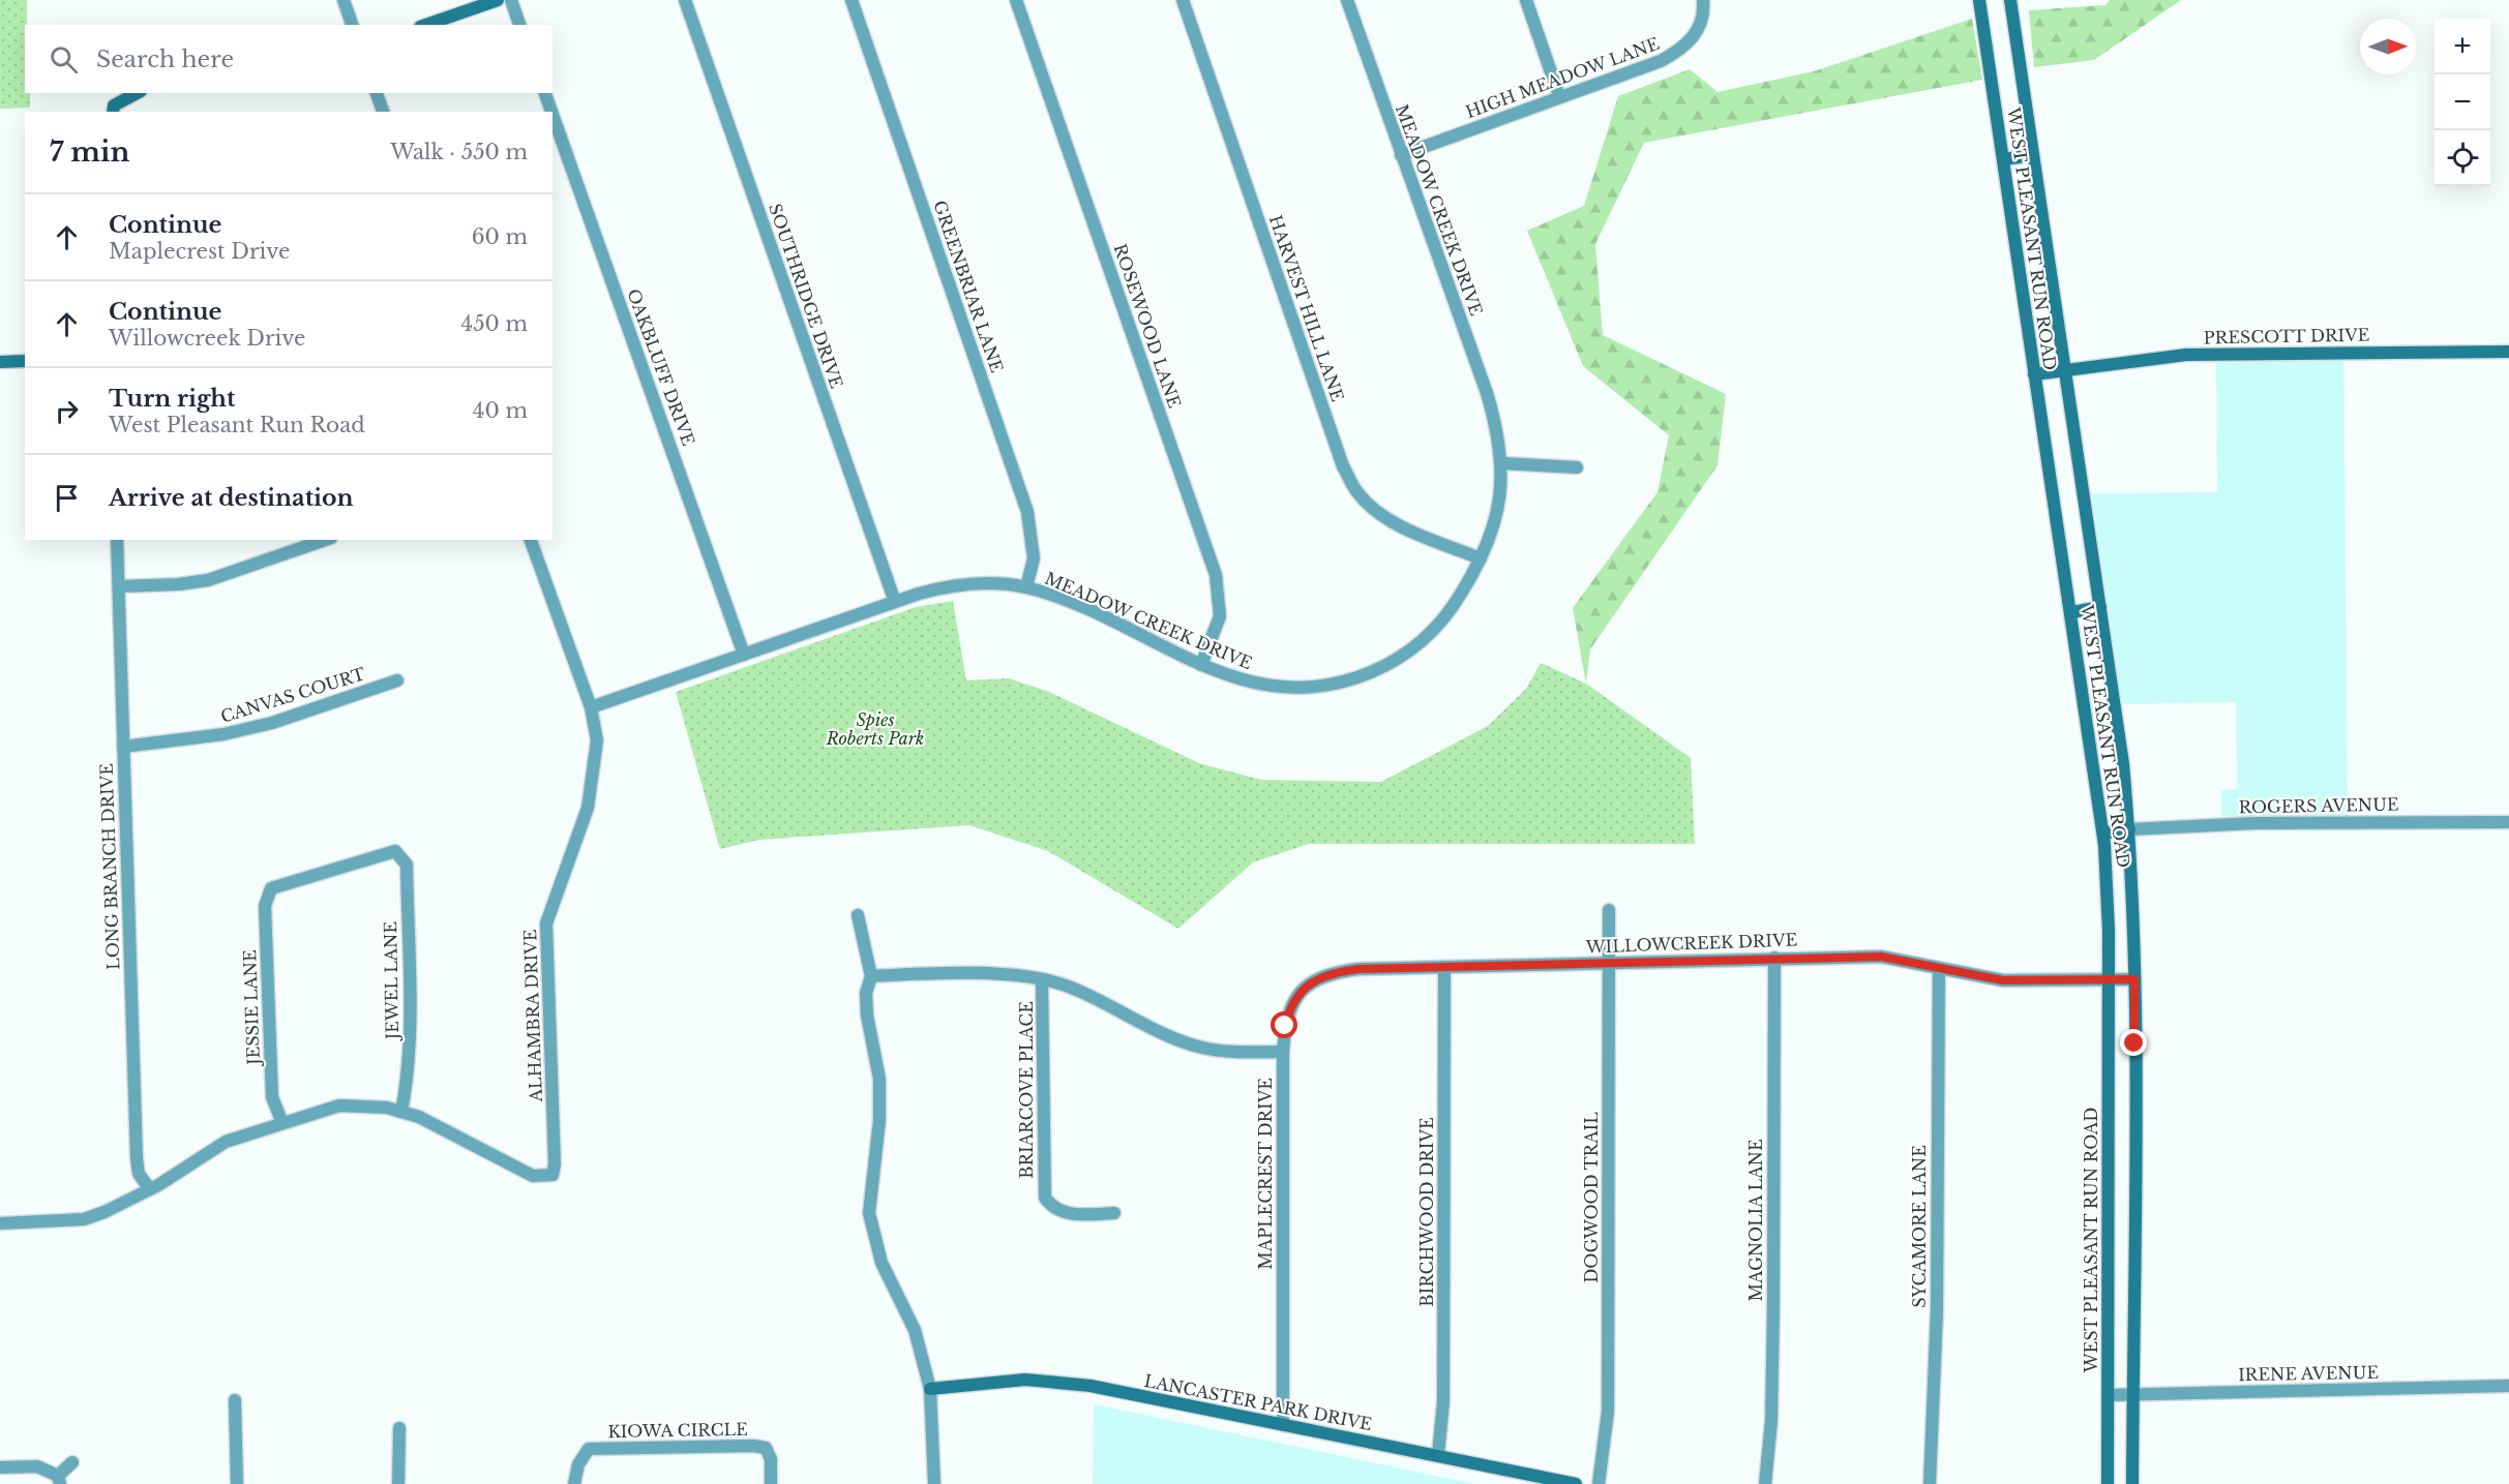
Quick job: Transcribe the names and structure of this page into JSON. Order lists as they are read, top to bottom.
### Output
{
  "streets": {
    "main road": ["WEST PLEASANT RUN ROAD", "PRESCOTT DRIVE", "LANCASTER PARK DRIVE"],
    "street": [
      "HIGH MEADOW LANE",
      "MEADOW CREEK DRIVE",
      "GREENBRIAR LANE",
      "SOUTHRIDGE DRIVE",
      "HARVEST HILL LANE",
      "ROSEWOOD LANE",
      "OAKBLUFF DRIVE",
      "CANVAS COURT",
      "ROGERS AVENUE",
      "LONG BRANCH DRIVE",
      "WILLOWCREEK DRIVE",
      "JEWEL LANE",
      "JESSIE LANE",
      "ALHAMBRA DRIVE",
      "BRIARCOVE PLACE",
      "MAPLECREST DRIVE",
      "DOGWOOD TRAIL",
      "BIRCHWOOD DRIVE",
      "MAGNOLIA LANE",
      "SYCAMORE LANE",
      "IRENE AVENUE",
      "KIOWA CIRCLE"
    ]
  },
  "crossings": [
    ["HIGH MEADOW LANE", "MEADOW CREEK DRIVE"],
    ["MEADOW CREEK DRIVE", "GREENBRIAR LANE"],
    ["MEADOW CREEK DRIVE", "SOUTHRIDGE DRIVE"],
    ["MEADOW CREEK DRIVE", "HARVEST HILL LANE"],
    ["MEADOW CREEK DRIVE", "ROSEWOOD LANE"],
    ["MEADOW CREEK DRIVE", "OAKBLUFF DRIVE"],
    ["MEADOW CREEK DRIVE", "ALHAMBRA DRIVE"],
    ["WEST PLEASANT RUN ROAD", "PRESCOTT DRIVE"],
    ["WEST PLEASANT RUN ROAD", "ROGERS AVENUE"],
    ["WEST PLEASANT RUN ROAD", "WILLOWCREEK DRIVE"],
    ["WEST PLEASANT RUN ROAD", "IRENE AVENUE"],
    ["CANVAS COURT", "LONG BRANCH DRIVE"],
    ["WILLOWCREEK DRIVE", "MAPLECREST DRIVE"],
    ["WILLOWCREEK DRIVE", "DOGWOOD TRAIL"],
    ["WILLOWCREEK DRIVE", "BIRCHWOOD DRIVE"],
    ["WILLOWCREEK DRIVE", "MAGNOLIA LANE"],
    ["WILLOWCREEK DRIVE", "SYCAMORE LANE"],
    ["JEWEL LANE", "JESSIE LANE"],
    ["JEWEL LANE", "ALHAMBRA DRIVE"],
    ["MAPLECREST DRIVE", "LANCASTER PARK DRIVE"],
    ["BIRCHWOOD DRIVE", "LANCASTER PARK DRIVE"]
  ],
  "parks": ["Spies Roberts Park"],
  "north": "right",
  "page": {
    "map_buttons": ["+", "−"],
    "search": "Search here",
    "heading": ["7 min", "Walk · 550 m"],
    "list": [
      ["Continue", "Maplecrest Drive", "60 m"],
      ["Continue", "Willowcreek Drive", "450 m"],
      ["Turn right", "West Pleasant Run Road", "40 m"],
      "Arrive at destination"
    ]
  }
}
